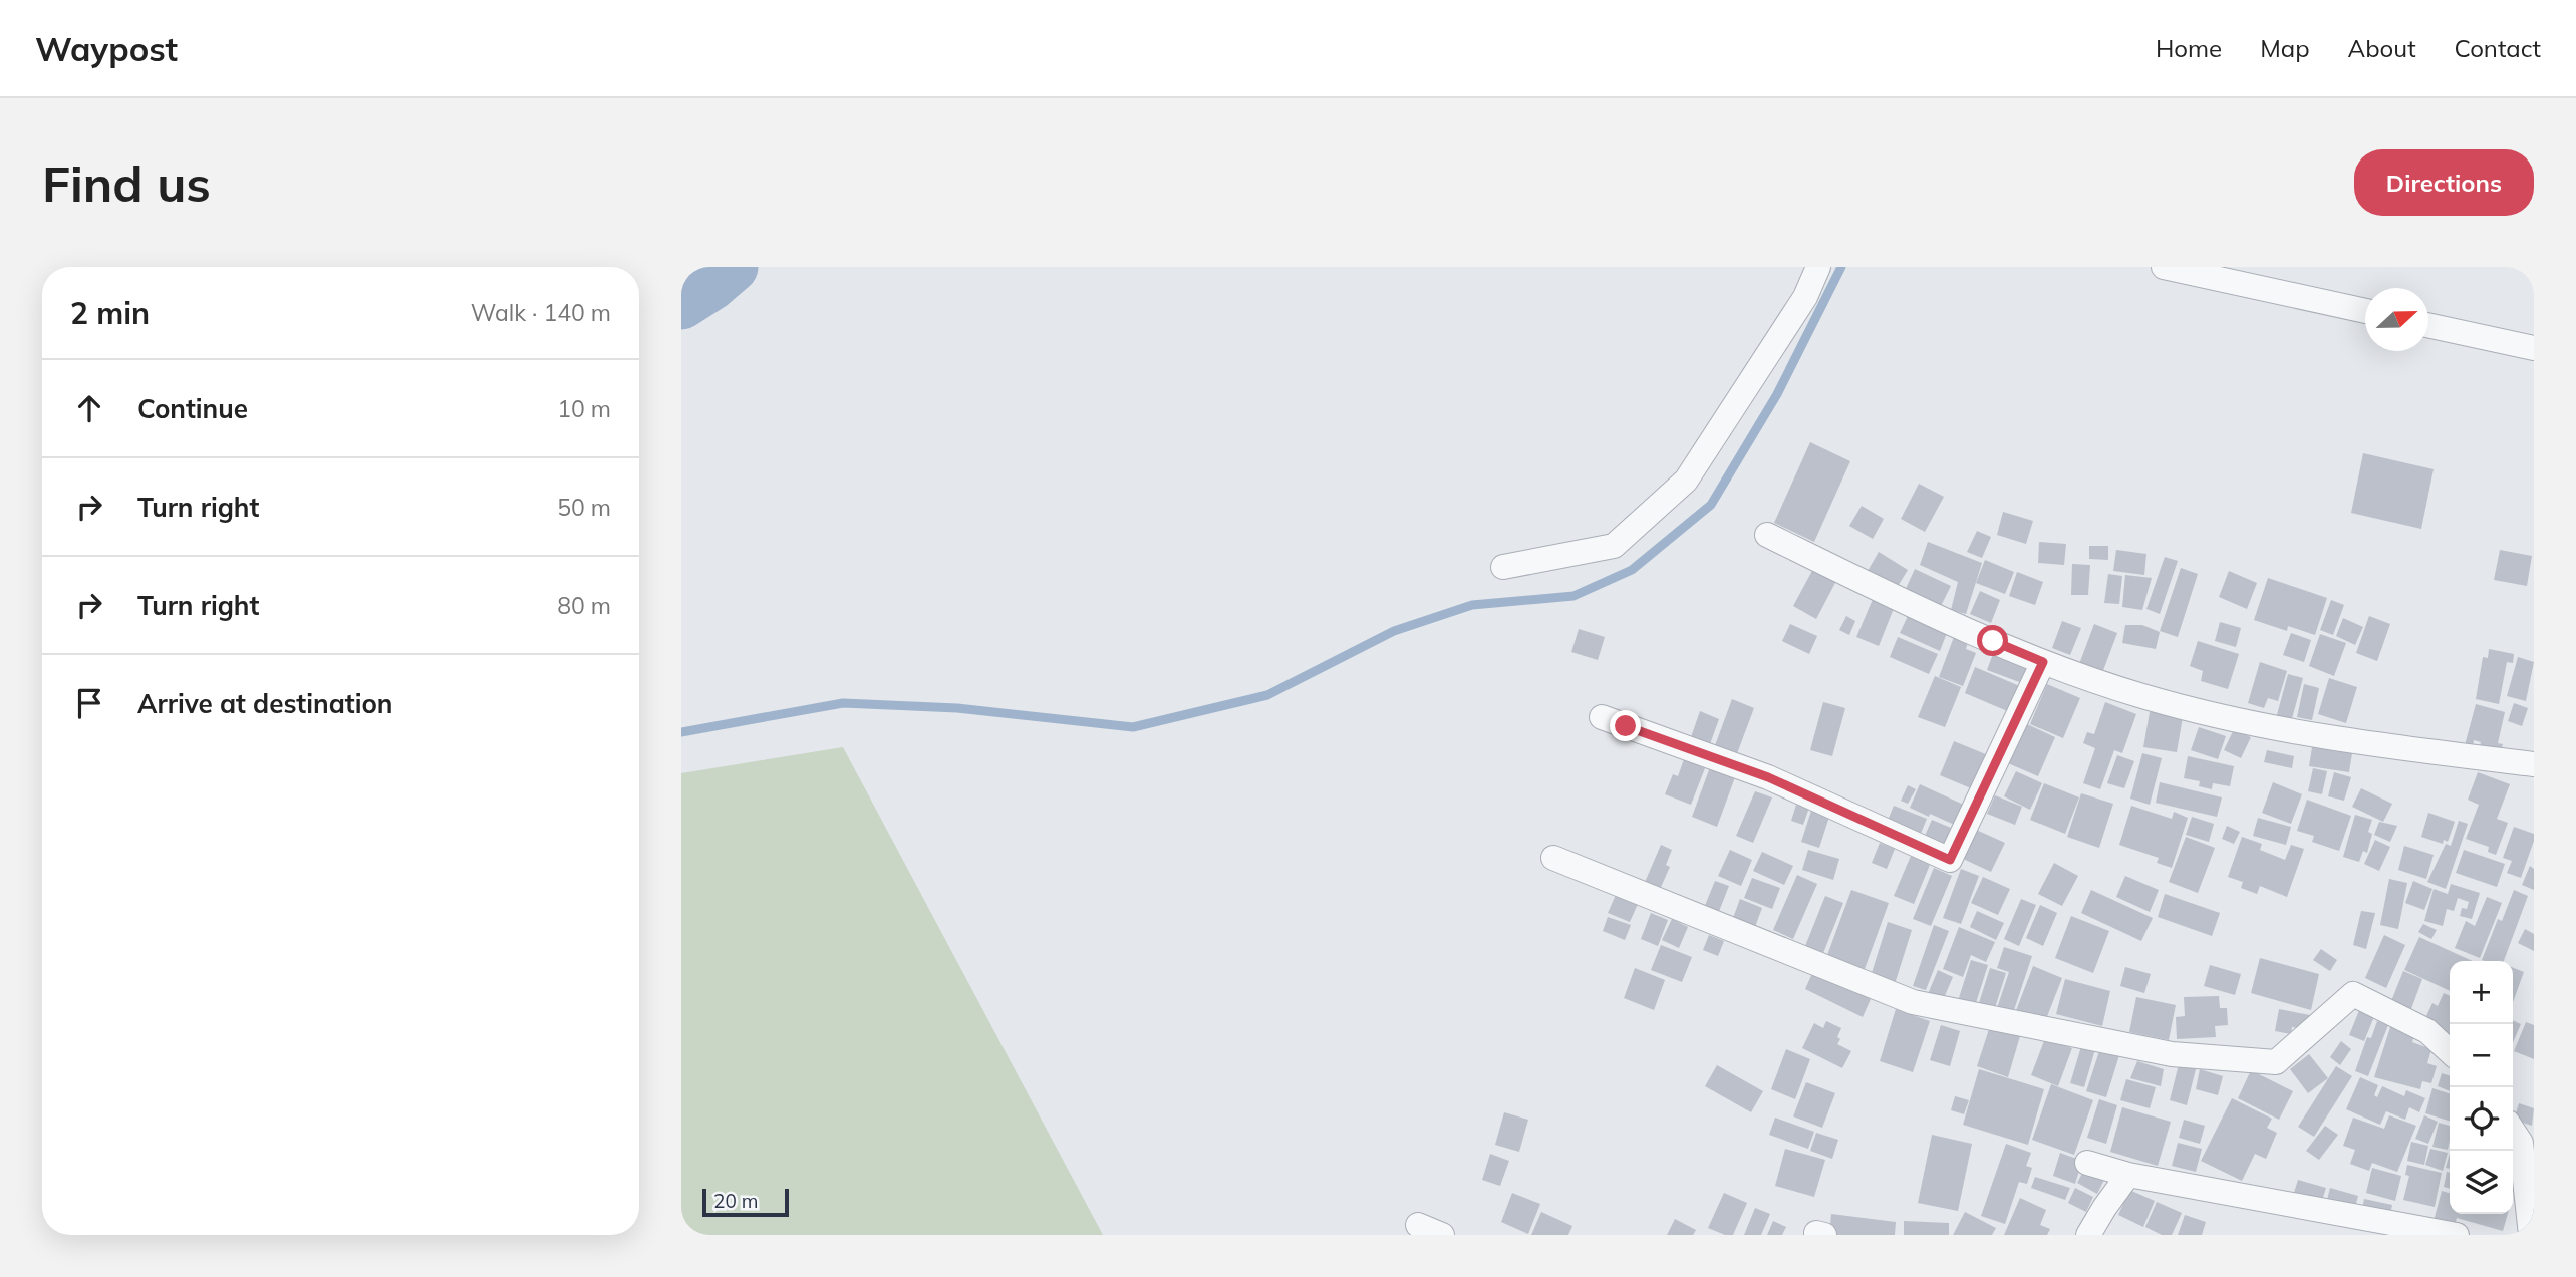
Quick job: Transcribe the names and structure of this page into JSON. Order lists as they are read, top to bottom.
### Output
{
  "scale_bar": "20 m",
  "north": "right",
  "page": {
    "header": "Waypost",
    "nav": [
      "Home",
      "Map",
      "About",
      "Contact"
    ],
    "buttons": "Directions",
    "title": "Find us",
    "heading": ["2 min", "Walk · 140 m"],
    "list": [
      ["Continue", "10 m"],
      ["Turn right", "50 m"],
      ["Turn right", "80 m"],
      "Arrive at destination"
    ],
    "map_buttons": ["+", "−"],
    "scale": "20 m"
  }
}
